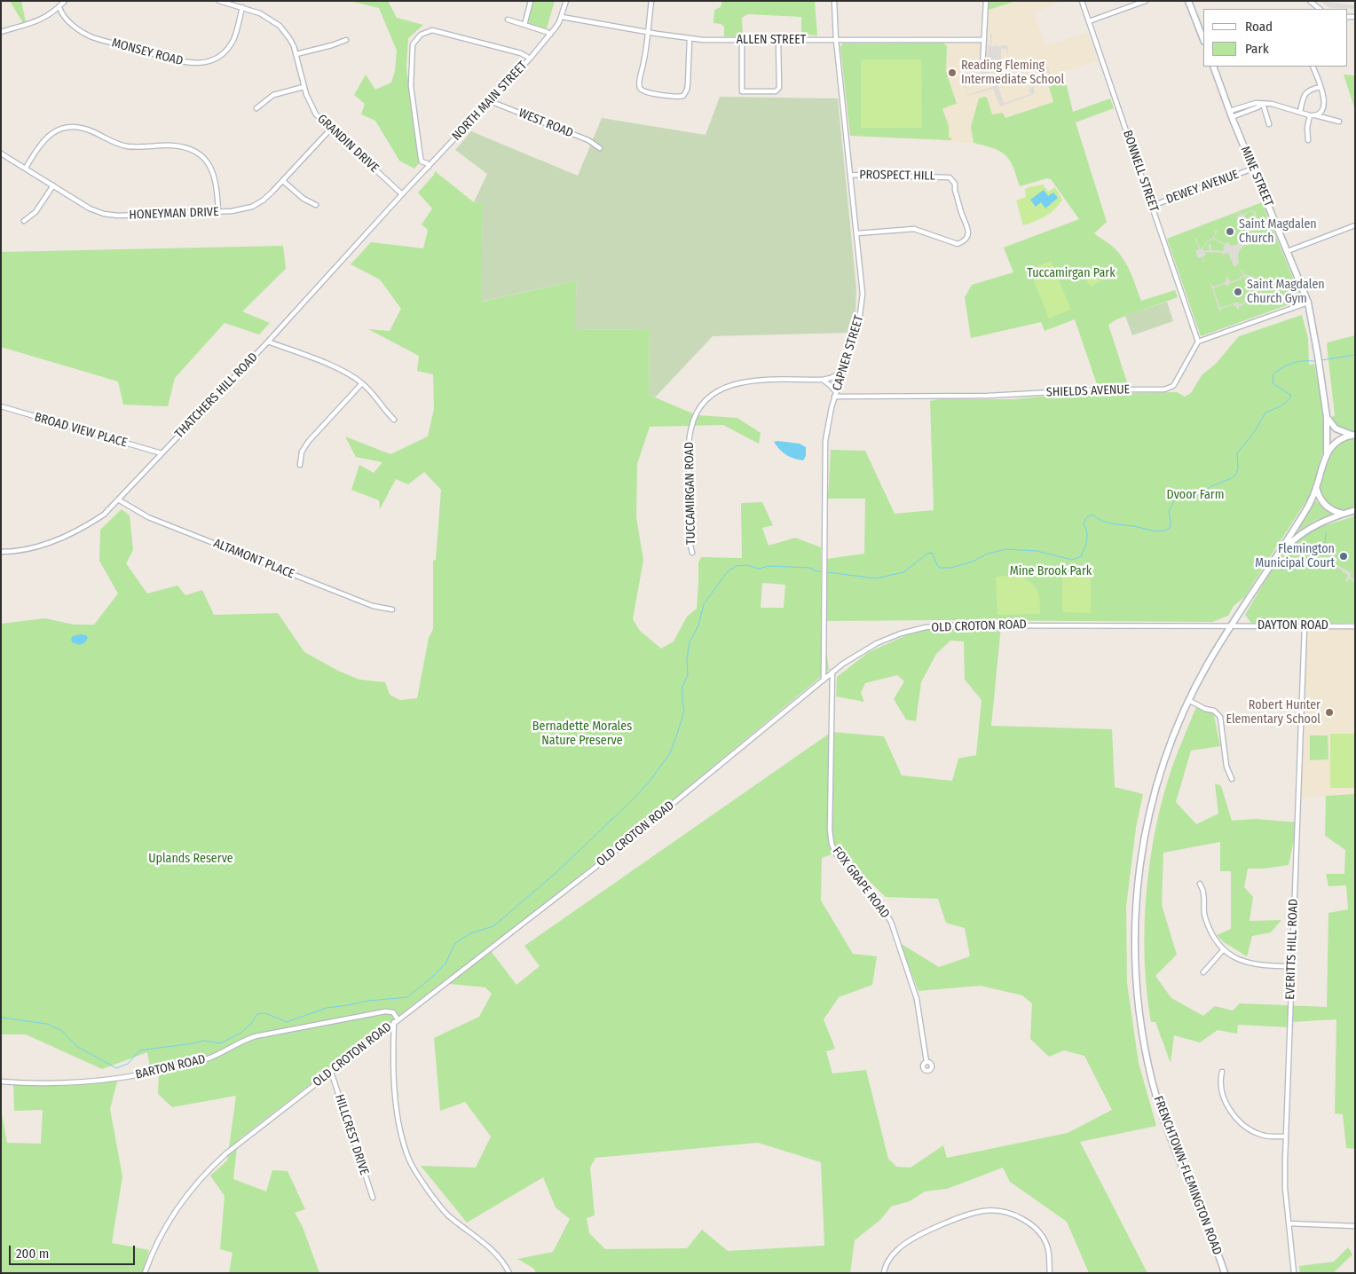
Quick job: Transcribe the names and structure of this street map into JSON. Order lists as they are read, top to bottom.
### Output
{
  "streets": {
    "main road": ["MINE STREET", "FRENCHTOWN-FLEMINGTON ROAD"],
    "street": [
      "ALLEN STREET",
      "MONSEY ROAD",
      "NORTH MAIN STREET",
      "WEST ROAD",
      "GRANDIN DRIVE",
      "BONNELL STREET",
      "PROSPECT HILL",
      "DEWEY AVENUE",
      "HONEYMAN DRIVE",
      "CAPNER STREET",
      "SHIELDS AVENUE",
      "THATCHERS HILL ROAD",
      "BROAD VIEW PLACE",
      "TUCCAMIRGAN ROAD",
      "ALTAMONT PLACE",
      "DAYTON ROAD",
      "OLD CROTON ROAD",
      "FOX GRAPE ROAD",
      "EVERITTS HILL ROAD",
      "BARTON ROAD",
      "HILLCREST DRIVE"
    ]
  },
  "crossings": [
    ["ALLEN STREET", "NORTH MAIN STREET"],
    ["ALLEN STREET", "CAPNER STREET"],
    ["MONSEY ROAD", "GRANDIN DRIVE"],
    ["NORTH MAIN STREET", "WEST ROAD"],
    ["NORTH MAIN STREET", "GRANDIN DRIVE"],
    ["NORTH MAIN STREET", "THATCHERS HILL ROAD"],
    ["GRANDIN DRIVE", "HONEYMAN DRIVE"],
    ["GRANDIN DRIVE", "THATCHERS HILL ROAD"],
    ["BONNELL STREET", "DEWEY AVENUE"],
    ["BONNELL STREET", "SHIELDS AVENUE"],
    ["PROSPECT HILL", "CAPNER STREET"],
    ["MINE STREET", "DEWEY AVENUE"],
    ["MINE STREET", "FRENCHTOWN-FLEMINGTON ROAD"],
    ["CAPNER STREET", "SHIELDS AVENUE"],
    ["CAPNER STREET", "TUCCAMIRGAN ROAD"],
    ["CAPNER STREET", "OLD CROTON ROAD"],
    ["THATCHERS HILL ROAD", "BROAD VIEW PLACE"],
    ["THATCHERS HILL ROAD", "ALTAMONT PLACE"],
    ["DAYTON ROAD", "OLD CROTON ROAD"],
    ["DAYTON ROAD", "EVERITTS HILL ROAD"],
    ["DAYTON ROAD", "FRENCHTOWN-FLEMINGTON ROAD"],
    ["OLD CROTON ROAD", "FOX GRAPE ROAD"],
    ["OLD CROTON ROAD", "BARTON ROAD"],
    ["OLD CROTON ROAD", "HILLCREST DRIVE"],
    ["OLD CROTON ROAD", "FRENCHTOWN-FLEMINGTON ROAD"]
  ],
  "parks": [
    "Tuccamirgan Park",
    "Dvoor Farm",
    "Mine Brook Park",
    "Bernadette Morales Nature Preserve",
    "Uplands Reserve"
  ],
  "places": [
    "Reading Fleming Intermediate School",
    "Saint Magdalen Church",
    "Saint Magdalen Church Gym",
    "Flemington Municipal Court",
    "Robert Hunter Elementary School"
  ],
  "legend": ["Road", "Park"],
  "scale_bar": "200 m"
}
